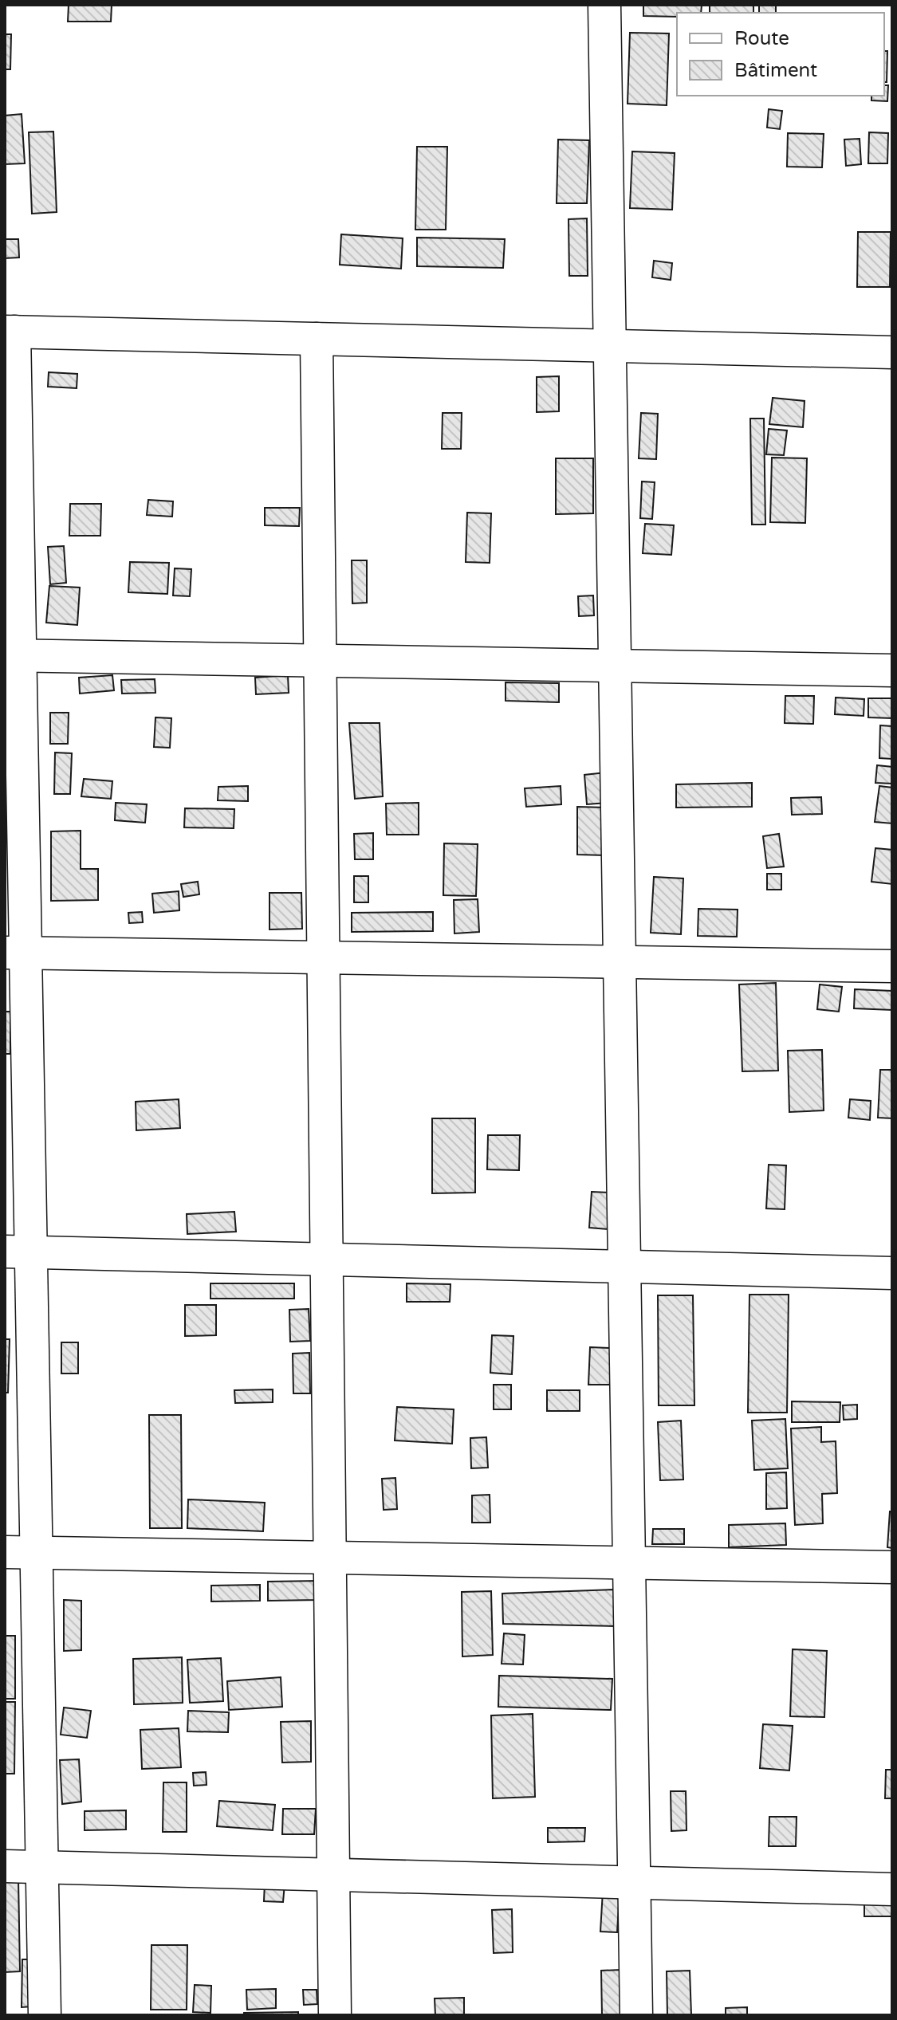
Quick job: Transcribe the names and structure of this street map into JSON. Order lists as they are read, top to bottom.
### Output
{
  "legend": ["Route", "Bâtiment"]
}
